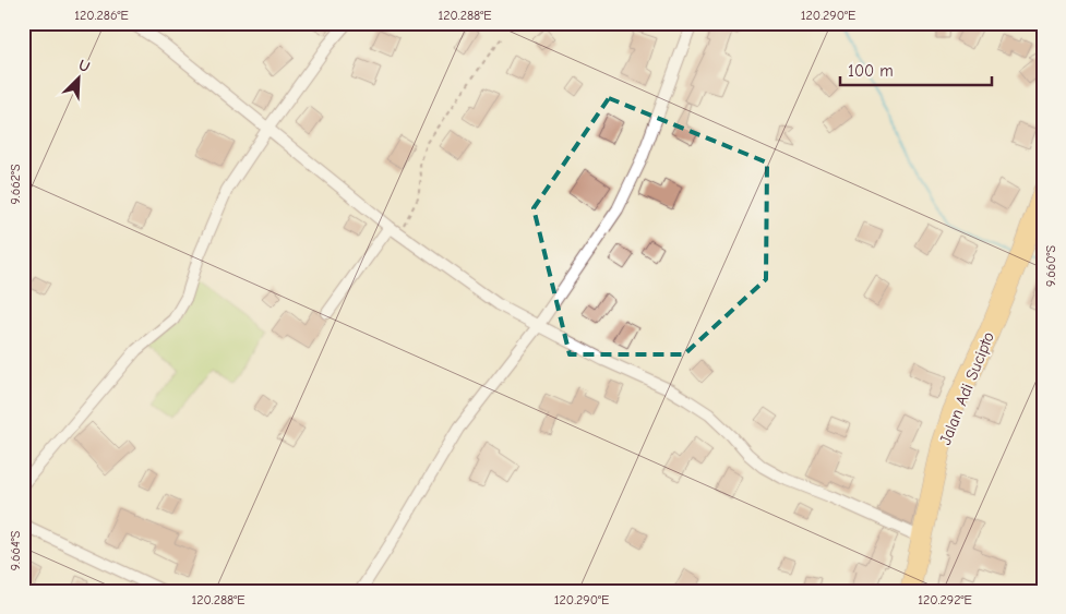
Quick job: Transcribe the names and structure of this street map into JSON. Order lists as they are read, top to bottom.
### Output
{
  "streets": {
    "highway": ["Jalan Adi Sucipto"]
  },
  "scale_bar": "100 m",
  "north": "top right",
  "coordinates": [
    "120.286°E",
    "120.288°E",
    "120.290°E",
    "9.662°S",
    "9.660°S",
    "9.664°S",
    "120.292°E"
  ]
}
